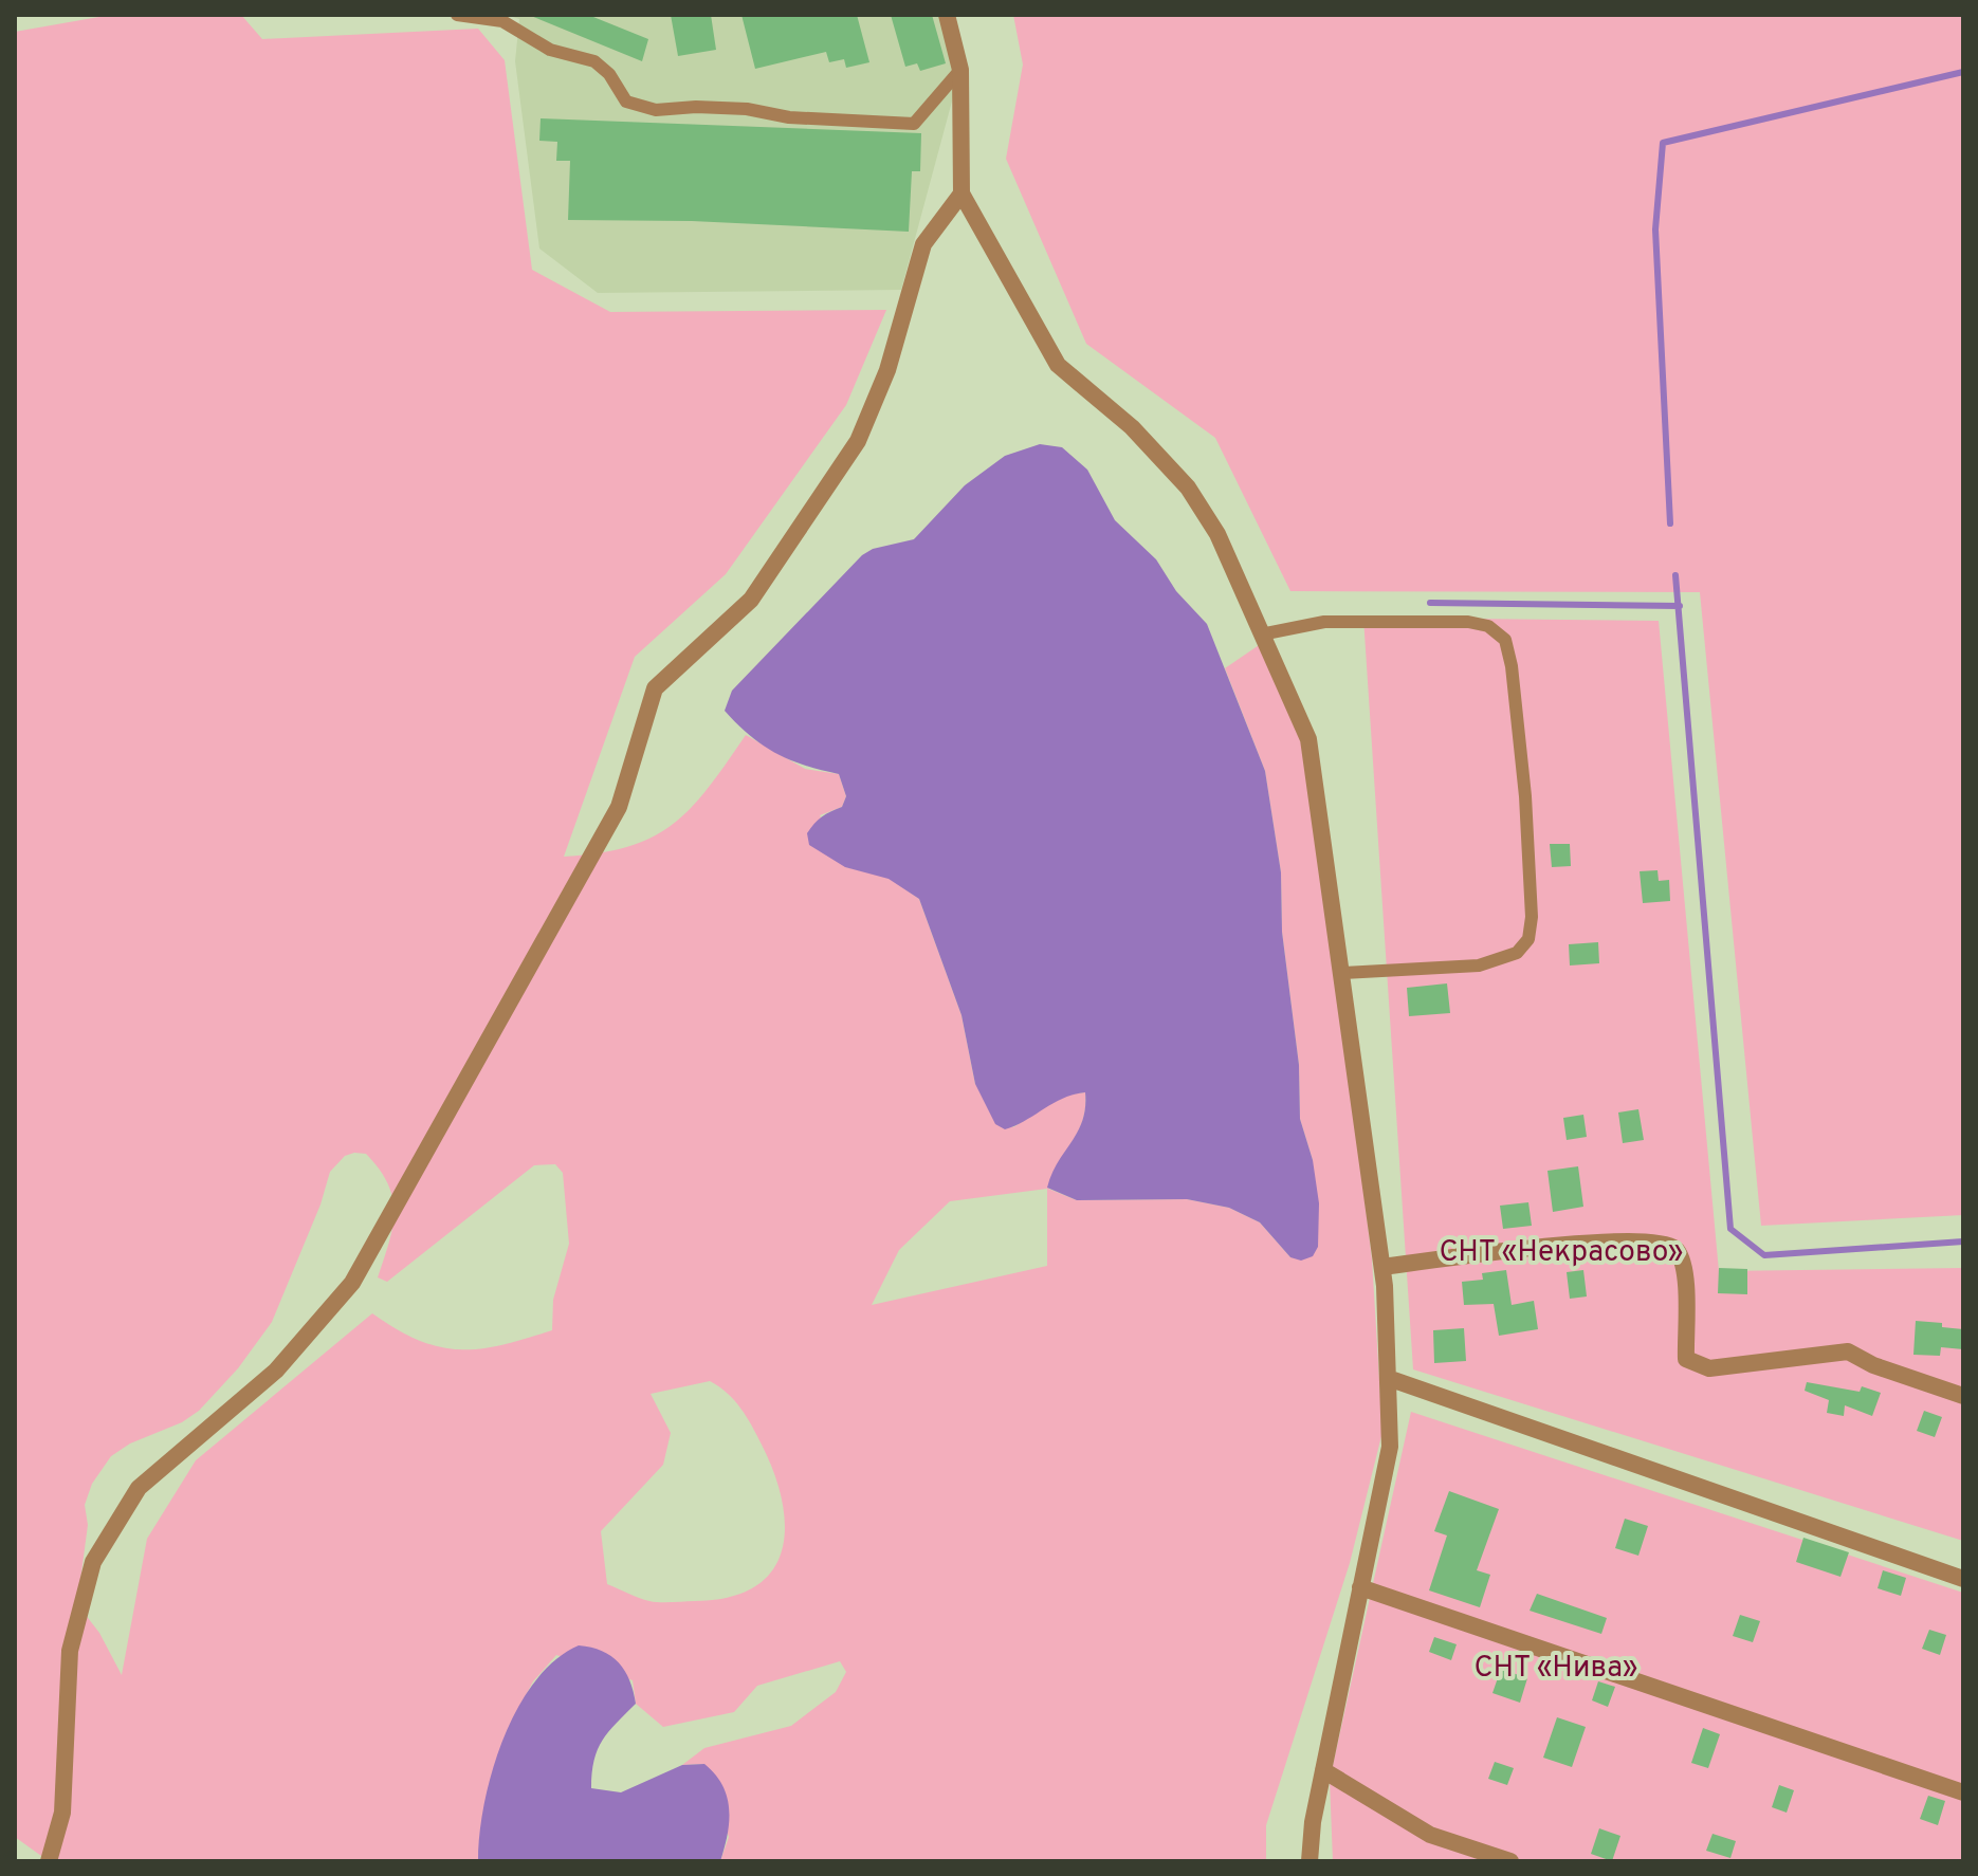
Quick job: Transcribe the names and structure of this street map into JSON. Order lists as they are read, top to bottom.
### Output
{
  "parks": ["СНТ «Некрасово»", "СНТ «Нива»"]
}
